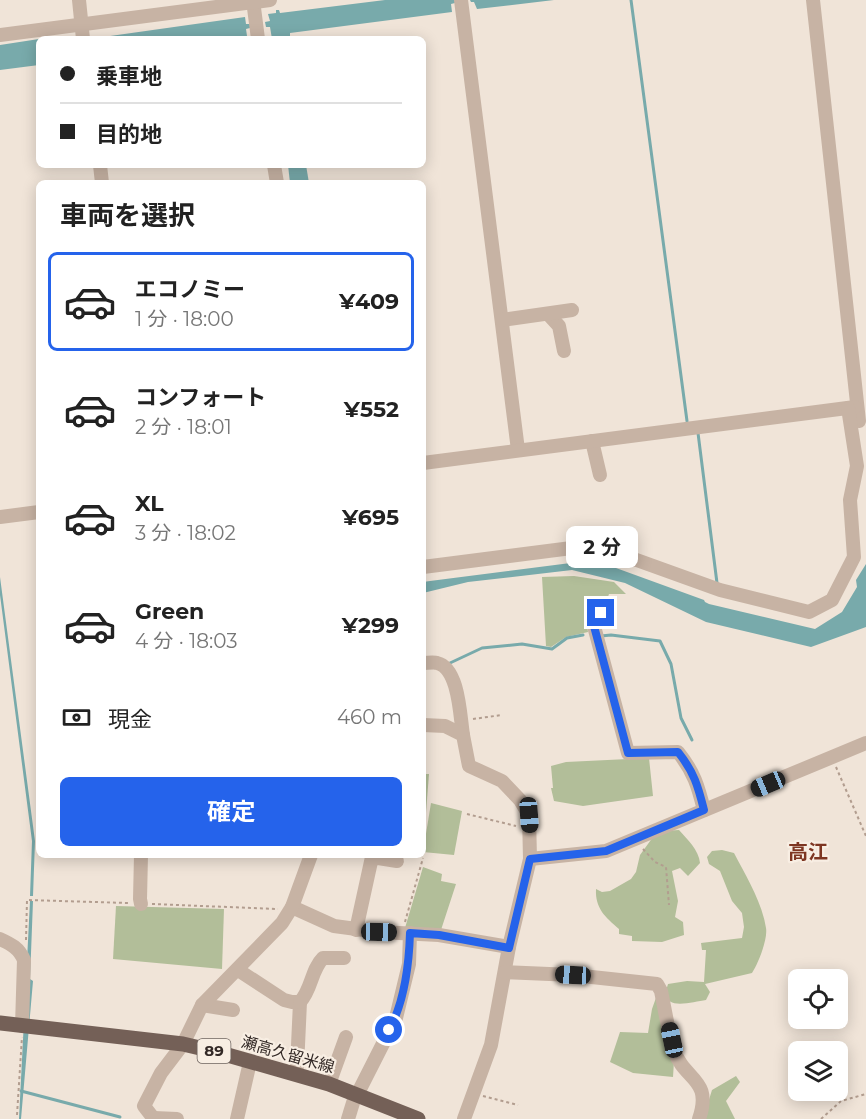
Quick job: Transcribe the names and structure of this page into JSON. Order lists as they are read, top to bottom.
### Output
{
  "streets": {
    "main road": ["89", "瀬高久留米線"]
  },
  "districts": ["高江"],
  "page": {
    "banner": ["乗車地", "目的地"],
    "heading": "車両を選択",
    "list": [
      {
        "name": "エコノミー",
        "note": "1 分 · 18:00",
        "value": "¥409"
      },
      {
        "name": "コンフォート",
        "note": "2 分 · 18:01",
        "value": "¥552"
      },
      {
        "name": "XL",
        "note": "3 分 · 18:02",
        "value": "¥695"
      },
      {
        "name": "Green",
        "note": "4 分 · 18:03",
        "value": "¥299"
      }
    ],
    "bubble": "2 分",
    "pay": ["現金", "460 m"],
    "buttons": "確定"
  }
}
